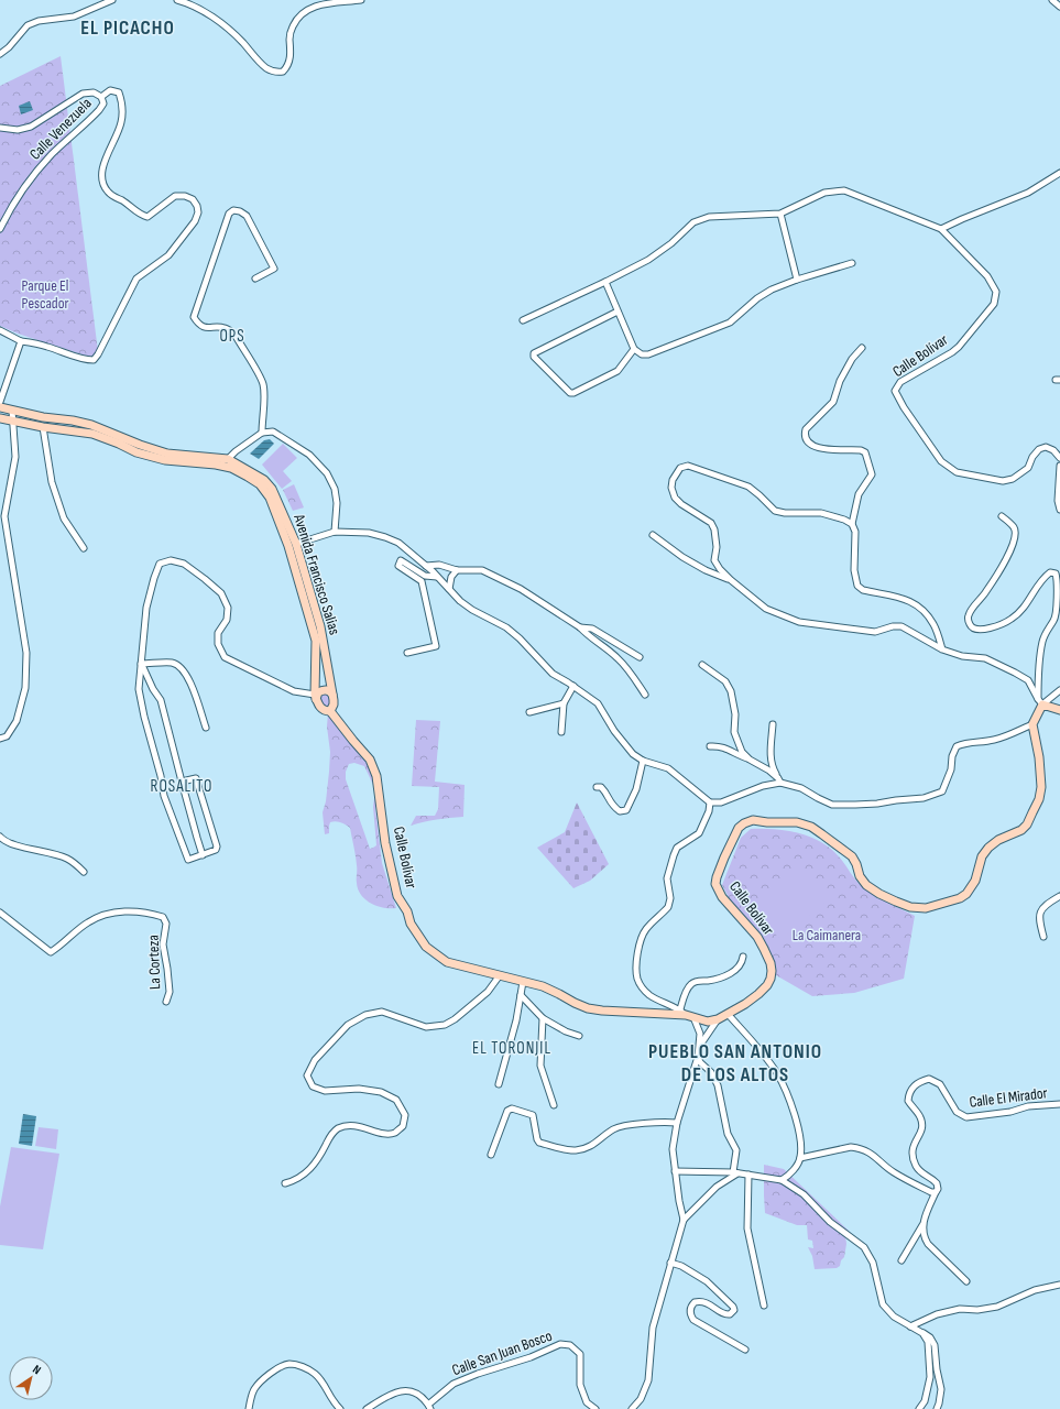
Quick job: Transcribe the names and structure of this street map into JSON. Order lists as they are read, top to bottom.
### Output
{
  "streets": {
    "street": [
      "Calle Venezuela",
      "Calle Bolívar",
      "Avenida Francisco Salias",
      "La Corteza",
      "Calle El Mirador",
      "Calle San Juan Bosco"
    ]
  },
  "crossings": [
    ["Calle Bolívar", "Avenida Francisco Salias"]
  ],
  "districts": [
    "EL PICACHO",
    "OPS",
    "ROSALITO",
    "EL TORONJIL",
    "PUEBLO SAN ANTONIO DE LOS ALTOS"
  ],
  "parks": ["Parque El Pescador", "La Caimanera"],
  "north": "top right"
}
